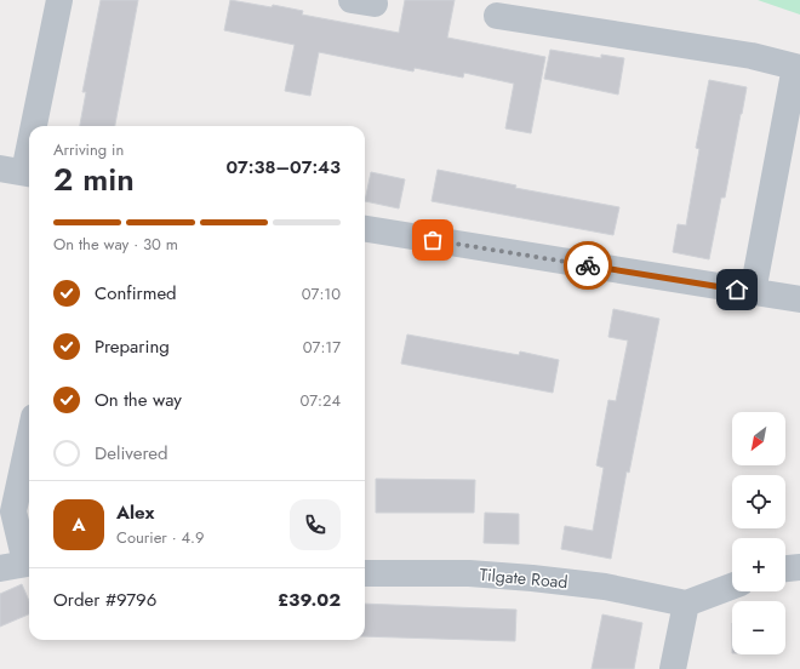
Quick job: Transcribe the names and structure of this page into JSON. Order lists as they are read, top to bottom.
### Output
{
  "streets": {
    "street": ["Tilgate Road"]
  },
  "north": "bottom left",
  "page": {
    "heading": ["2 min", "Arriving in", "07:38–07:43"],
    "panel": [
      "Alex",
      "Courier · 4.9",
      "Order #9796",
      "£39.02"
    ],
    "bar": "On the way · 30 m",
    "list": [
      ["Confirmed", "07:10"],
      ["Preparing", "07:17"],
      ["On the way", "07:24"],
      "Delivered"
    ],
    "map_buttons": ["+", "−"],
    "round": "A"
  }
}
